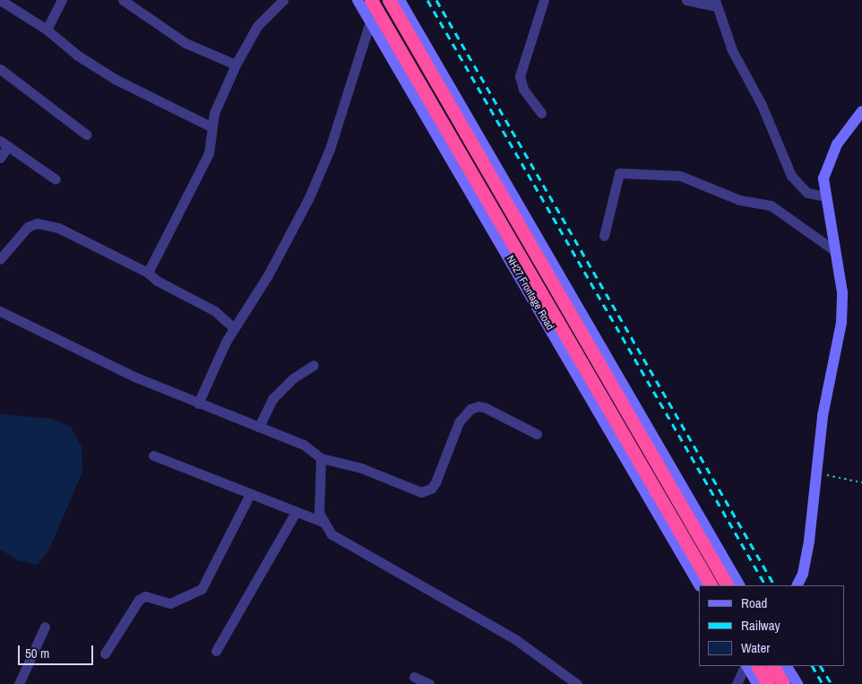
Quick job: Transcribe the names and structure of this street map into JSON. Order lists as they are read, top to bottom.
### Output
{
  "streets": {
    "street": ["NH27 Frontage Road"]
  },
  "legend": ["Road", "Railway", "Water"],
  "scale_bar": "50 m"
}
